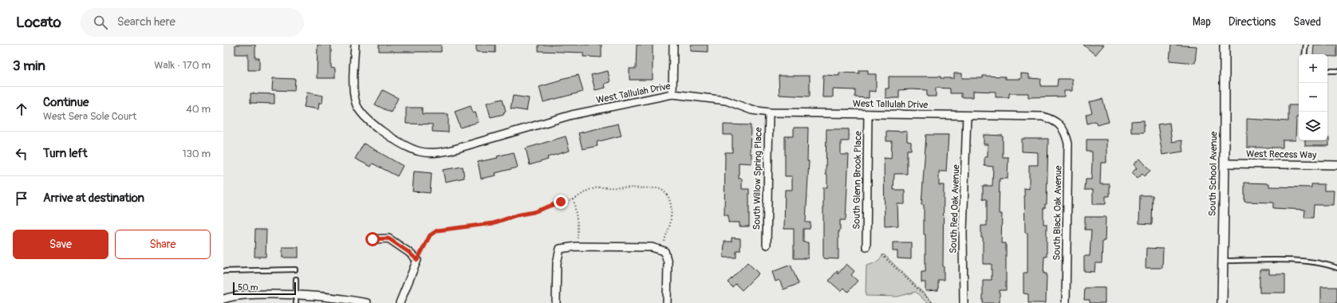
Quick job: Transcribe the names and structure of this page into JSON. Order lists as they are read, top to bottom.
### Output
{
  "streets": {
    "street": [
      "West Tallulah Drive",
      "West Recess Way",
      "South School Avenue",
      "South Willow Spring Place",
      "South Glenn Brook Place",
      "South Red Oak Avenue",
      "South Black Oak Avenue"
    ]
  },
  "crossings": [
    ["West Tallulah Drive", "South Willow Spring Place"],
    ["West Tallulah Drive", "South Glenn Brook Place"],
    ["West Tallulah Drive", "South Red Oak Avenue"],
    ["West Tallulah Drive", "South Black Oak Avenue"],
    ["West Recess Way", "South School Avenue"]
  ],
  "scale_bar": "50 m",
  "page": {
    "header": "Locato",
    "search": "Search here",
    "nav": ["Map", "Directions", "Saved"],
    "heading": ["3 min", "Walk · 170 m"],
    "map_buttons": ["+", "−"],
    "list": [
      ["Continue", "West Sera Sole Court", "40 m"],
      ["Turn left", "130 m"],
      "Arrive at destination"
    ],
    "buttons": ["Save", "Share"],
    "scale": "50 m"
  }
}
